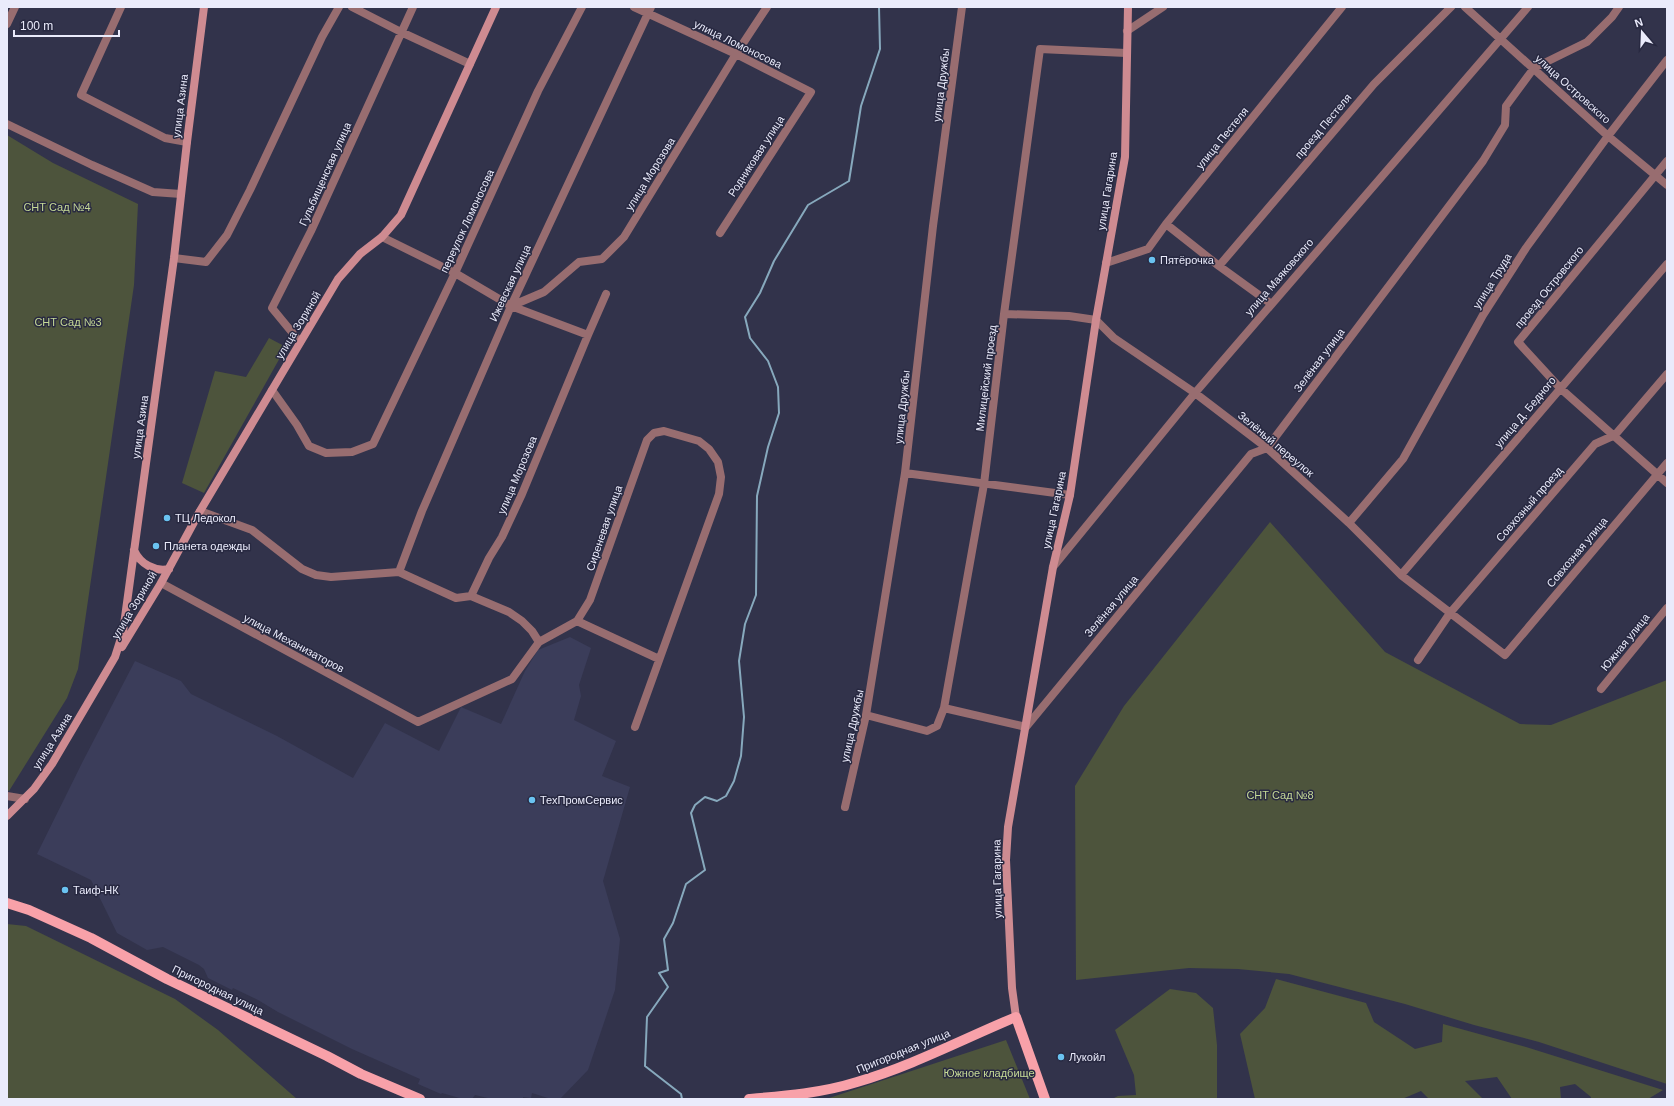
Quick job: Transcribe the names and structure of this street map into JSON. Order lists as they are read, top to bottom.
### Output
{
  "streets": {
    "main road": [
      "улица Азина",
      "улица Гагарина",
      "улица Зориной",
      "Пригородная улица"
    ],
    "street": [
      "улица Ломоносова",
      "улица Дружбы",
      "улица Островского",
      "проезд Пестеля",
      "улица Пестеля",
      "Родниковая улица",
      "Гульбищенская улица",
      "улица Морозова",
      "переулок Ломоносова",
      "улица Маяковского",
      "улица Труда",
      "Ижевская улица",
      "проезд Островского",
      "Зелёная улица",
      "Милицейский проезд",
      "улица Д. Бедного",
      "Зелёный переулок",
      "Совхозный проезд",
      "Сиреневая улица",
      "Совхозная улица",
      "Южная улица",
      "улица Механизаторов"
    ]
  },
  "crossings": [
    ["улица Ломоносова", "Родниковая улица"],
    ["улица Ломоносова", "улица Морозова"],
    ["улица Ломоносова", "Ижевская улица"],
    ["улица Дружбы", "Милицейский проезд"],
    ["улица Островского", "улица Маяковского"],
    ["улица Островского", "улица Труда"],
    ["улица Островского", "проезд Островского"],
    ["улица Островского", "Зелёная улица"],
    ["улица Азина", "улица Зориной"],
    ["улица Пестеля", "улица Гагарина"],
    ["Гульбищенская улица", "улица Зориной"],
    ["улица Морозова", "Ижевская улица"],
    ["улица Гагарина", "улица Маяковского"],
    ["улица Гагарина", "Зелёная улица"],
    ["улица Гагарина", "Милицейский проезд"],
    ["улица Гагарина", "Зелёный переулок"],
    ["улица Гагарина", "Пригородная улица"],
    ["переулок Ломоносова", "улица Зориной"],
    ["улица Маяковского", "Зелёный переулок"],
    ["улица Труда", "Зелёный переулок"],
    ["проезд Островского", "улица Д. Бедного"],
    ["проезд Островского", "Совхозный проезд"],
    ["проезд Островского", "Совхозная улица"],
    ["улица Зориной", "улица Механизаторов"],
    ["Зелёная улица", "Зелёный переулок"],
    ["улица Д. Бедного", "Зелёный переулок"],
    ["Зелёный переулок", "Совхозный проезд"],
    ["Зелёный переулок", "Совхозная улица"]
  ],
  "parks": [
    "СНТ Сад №4",
    "СНТ Сад №3",
    "СНТ Сад №8",
    "Южное кладбище"
  ],
  "places": [
    "Пятёрочка",
    "ТЦ Ледокол",
    "Планета одежды",
    "ТехПромСервис",
    "Таиф-НК",
    "Лукойл"
  ],
  "scale_bar": "100 m",
  "north": "top"
}
